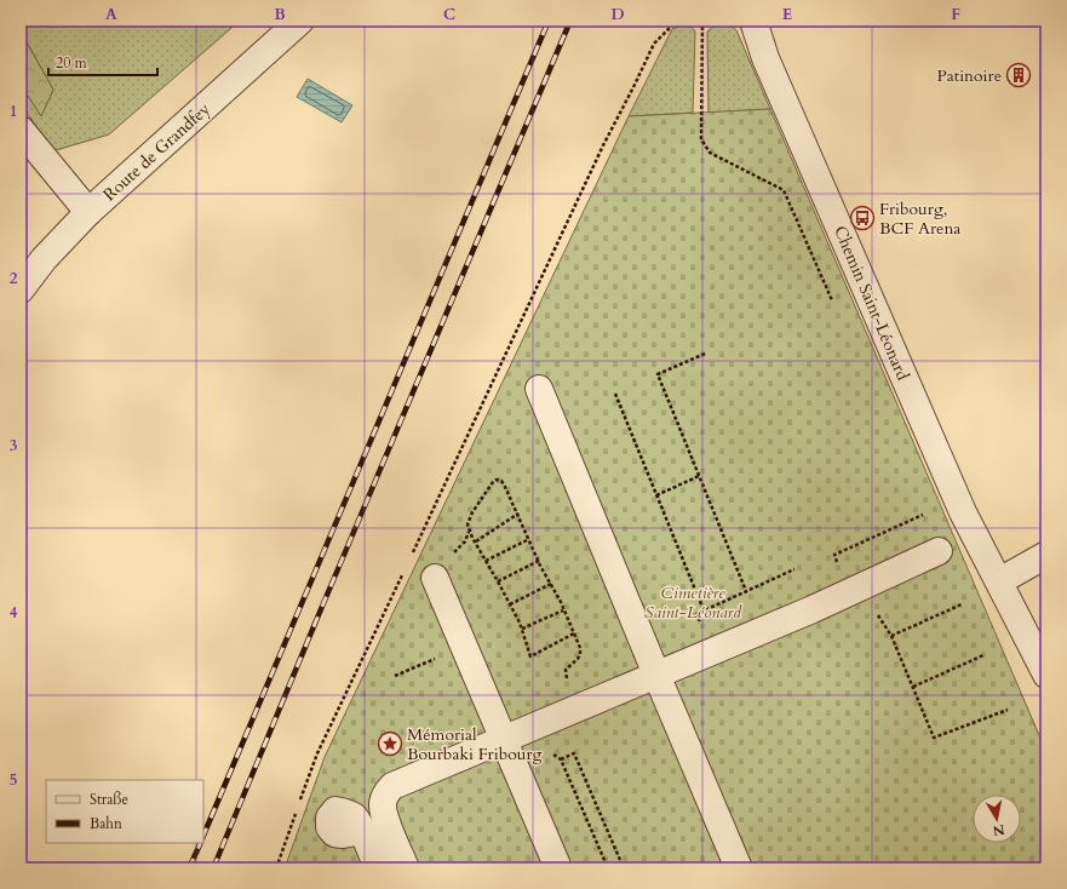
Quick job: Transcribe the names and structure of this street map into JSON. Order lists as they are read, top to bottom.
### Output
{
  "streets": {
    "street": ["Route de Grandfey", "Chemin Saint-Léonard"]
  },
  "parks": ["Cimetière Saint-Léonard"],
  "places": {
    "building": ["Patinoire"],
    "bus stop": ["Fribourg, BCF Arena"],
    "place": ["Mémorial Bourbaki Fribourg"]
  },
  "legend": ["Straße", "Bahn"],
  "scale_bar": "20 m",
  "north": "bottom",
  "grid": {
    "columns": [
      "A",
      "B",
      "C",
      "D",
      "E",
      "F"
    ],
    "rows": [
      "1",
      "2",
      "3",
      "4",
      "5"
    ]
  }
}
